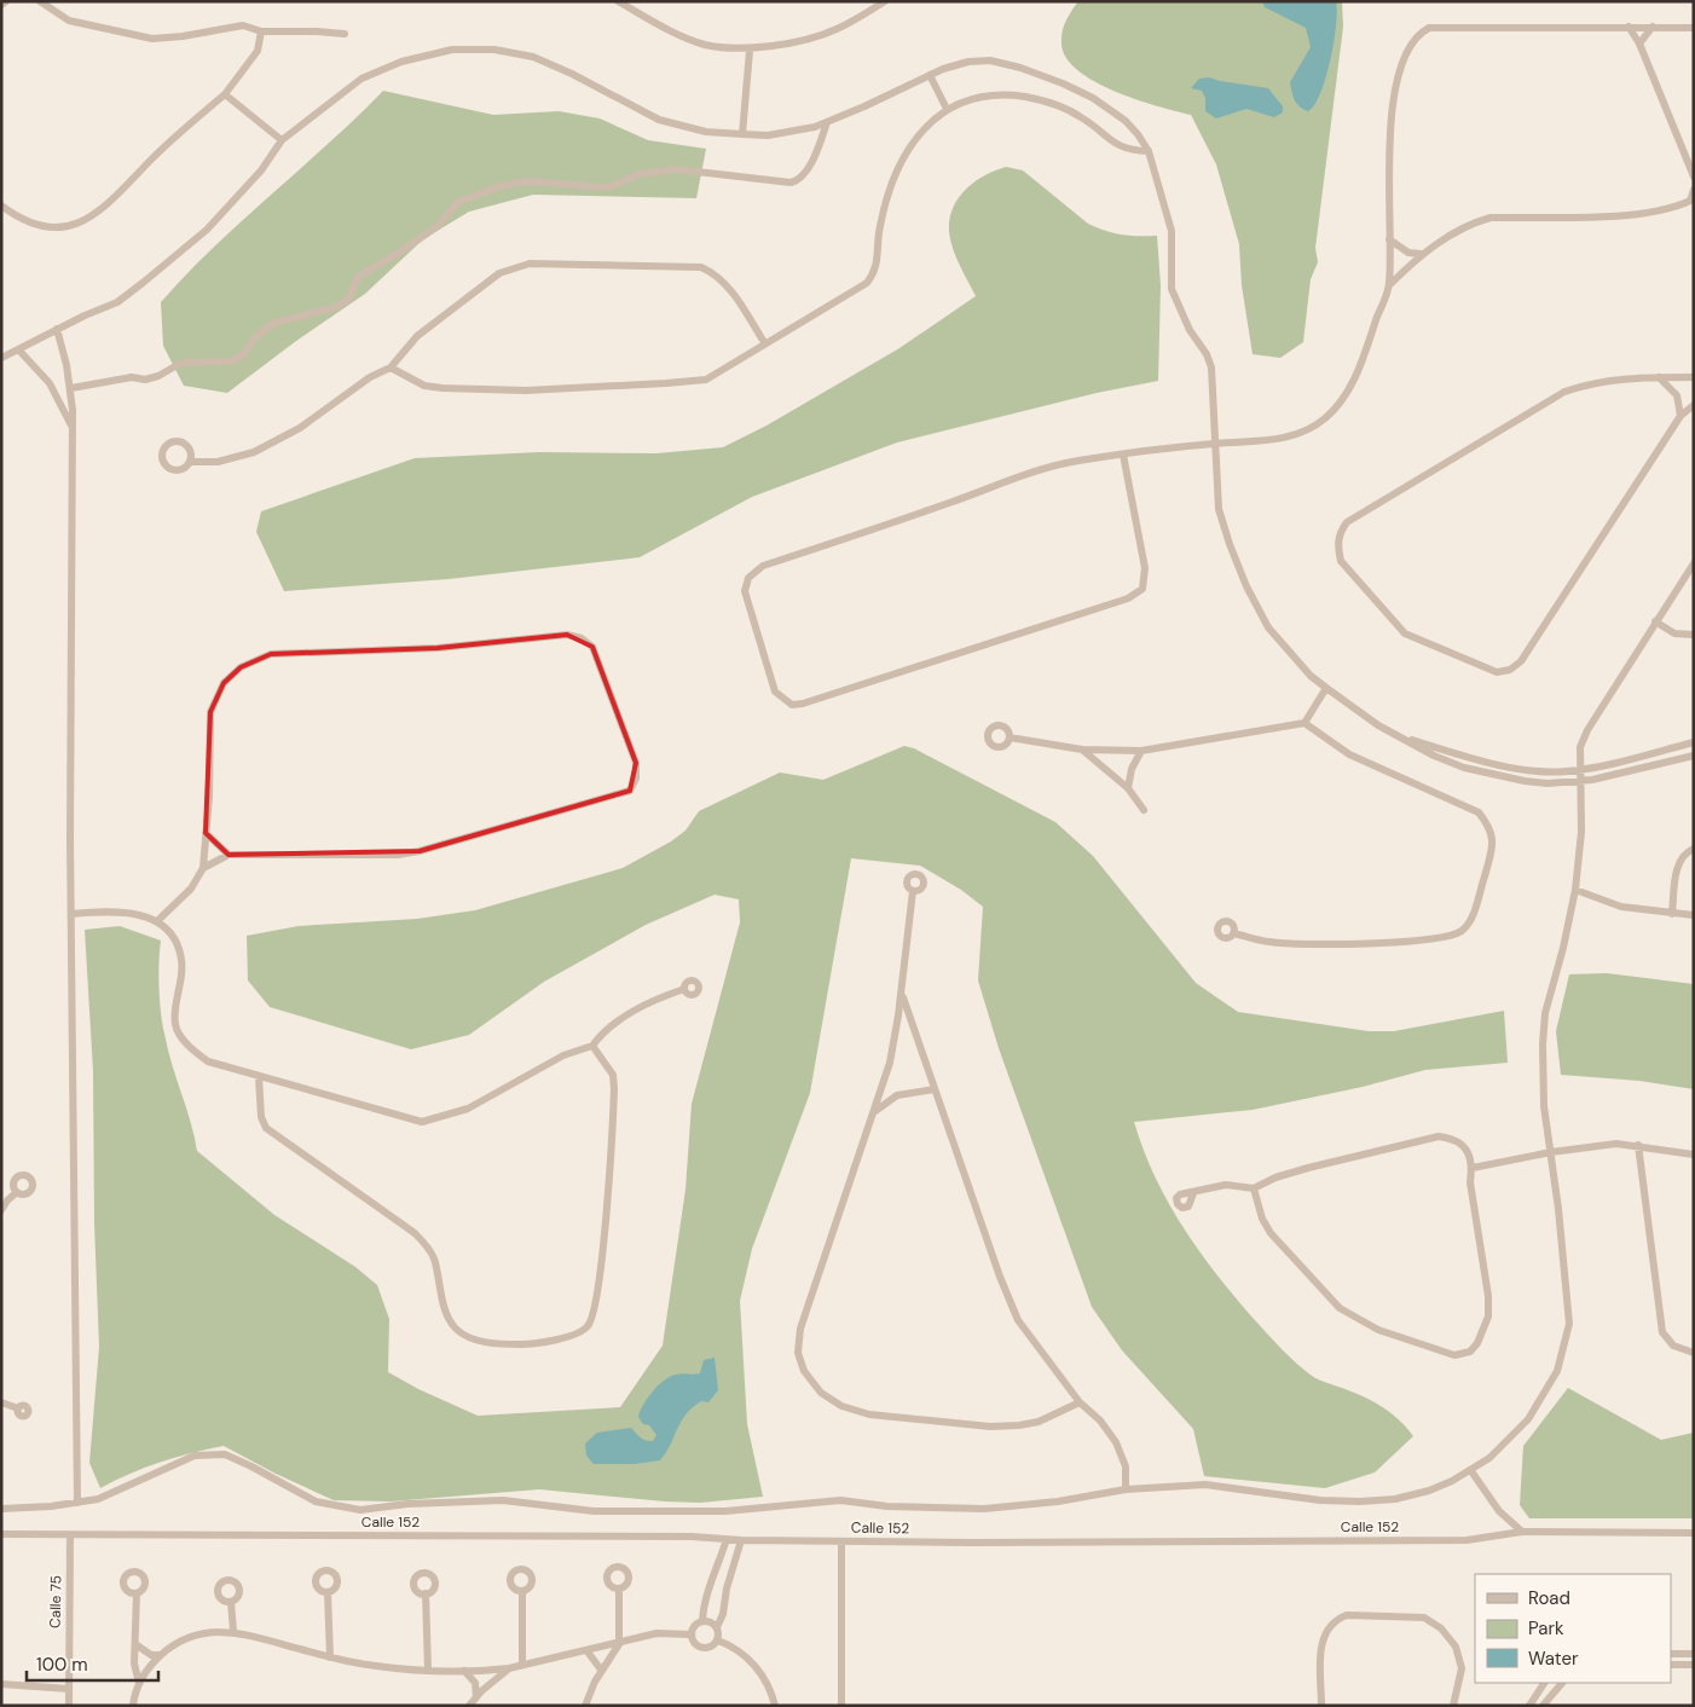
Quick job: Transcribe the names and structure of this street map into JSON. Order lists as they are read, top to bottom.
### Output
{
  "streets": {
    "street": ["Calle 152", "Calle 75"]
  },
  "crossings": [
    ["Calle 152", "Calle 75"]
  ],
  "legend": ["Road", "Park", "Water"],
  "scale_bar": "100 m"
}
